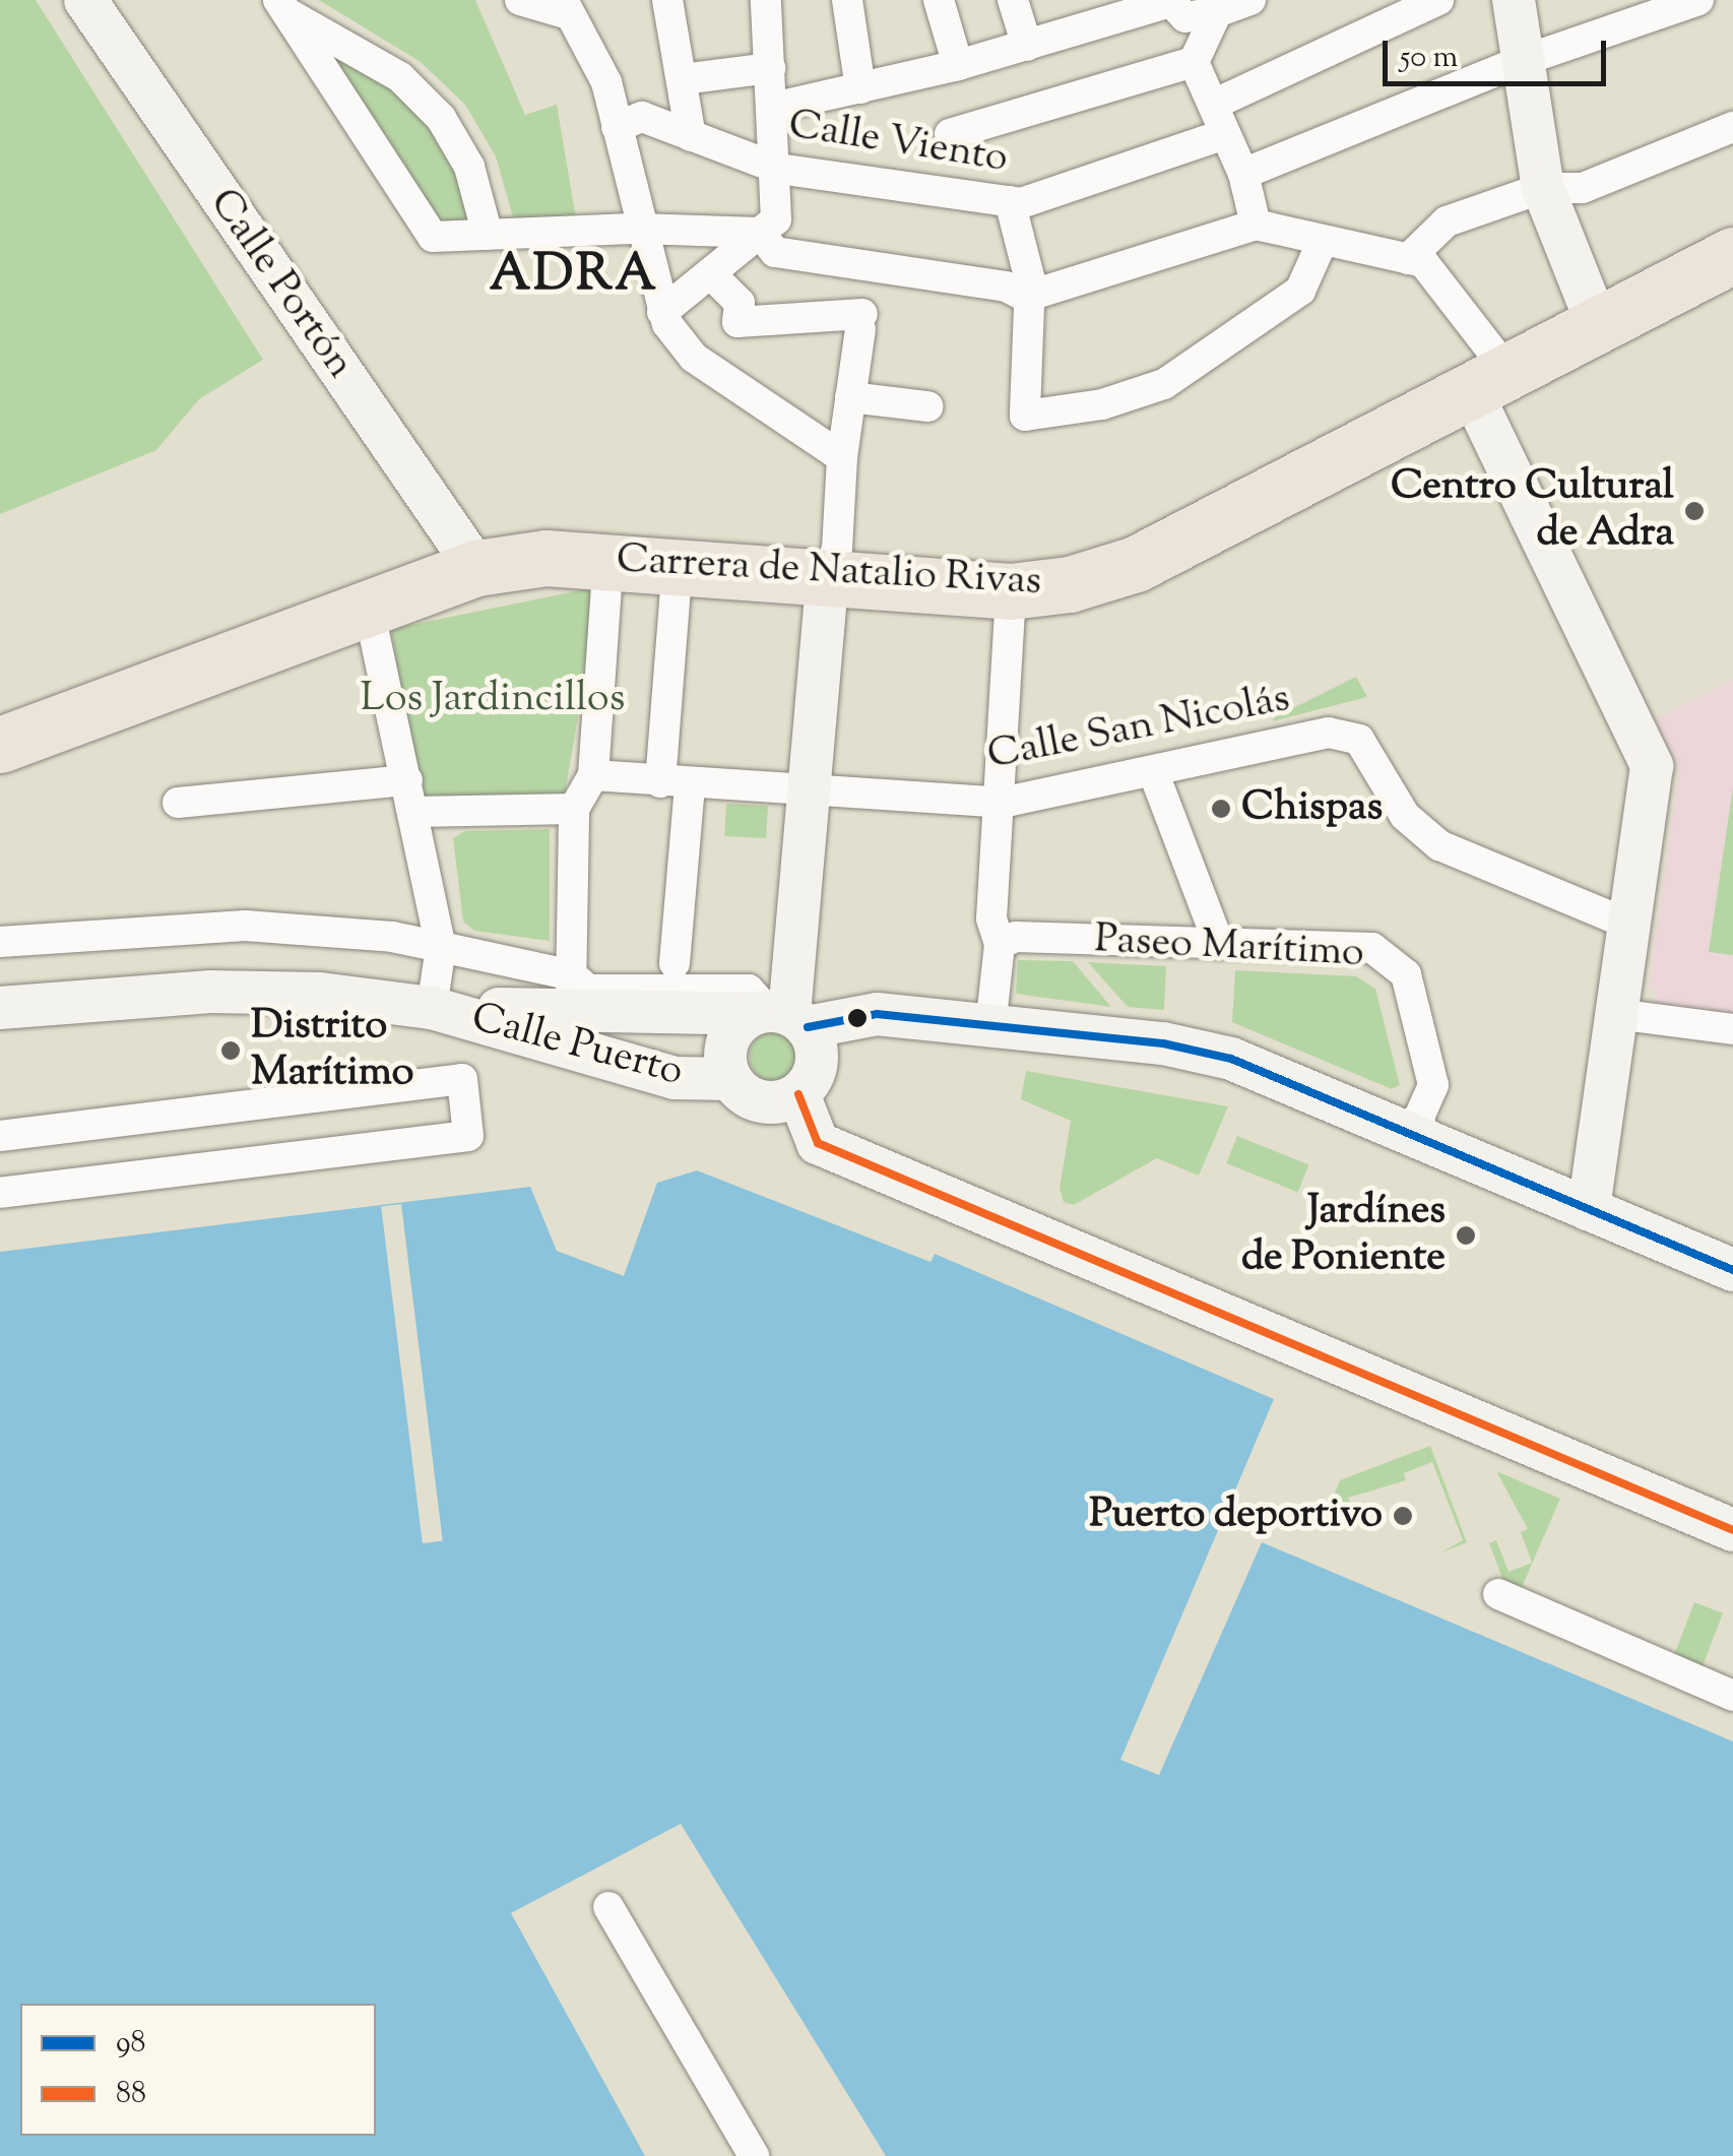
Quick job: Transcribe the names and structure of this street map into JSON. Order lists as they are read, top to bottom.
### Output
{
  "streets": {
    "highway": ["Carrera de Natalio Rivas"],
    "street": [
      "Calle Viento",
      "Calle Portón",
      "Calle San Nicolás",
      "Paseo Marítimo",
      "Calle Puerto"
    ]
  },
  "crossings": [
    ["Calle Portón", "Carrera de Natalio Rivas"]
  ],
  "districts": ["ADRA"],
  "parks": ["Los Jardincillos"],
  "places": [
    "Centro Cultural de Adra",
    "Chispas",
    "Distrito Marítimo",
    "Jardínes de Poniente",
    "Puerto deportivo"
  ],
  "lines": ["transit line 98", "transit line 88"],
  "legend": ["98", "88"],
  "scale_bar": "50 m"
}
